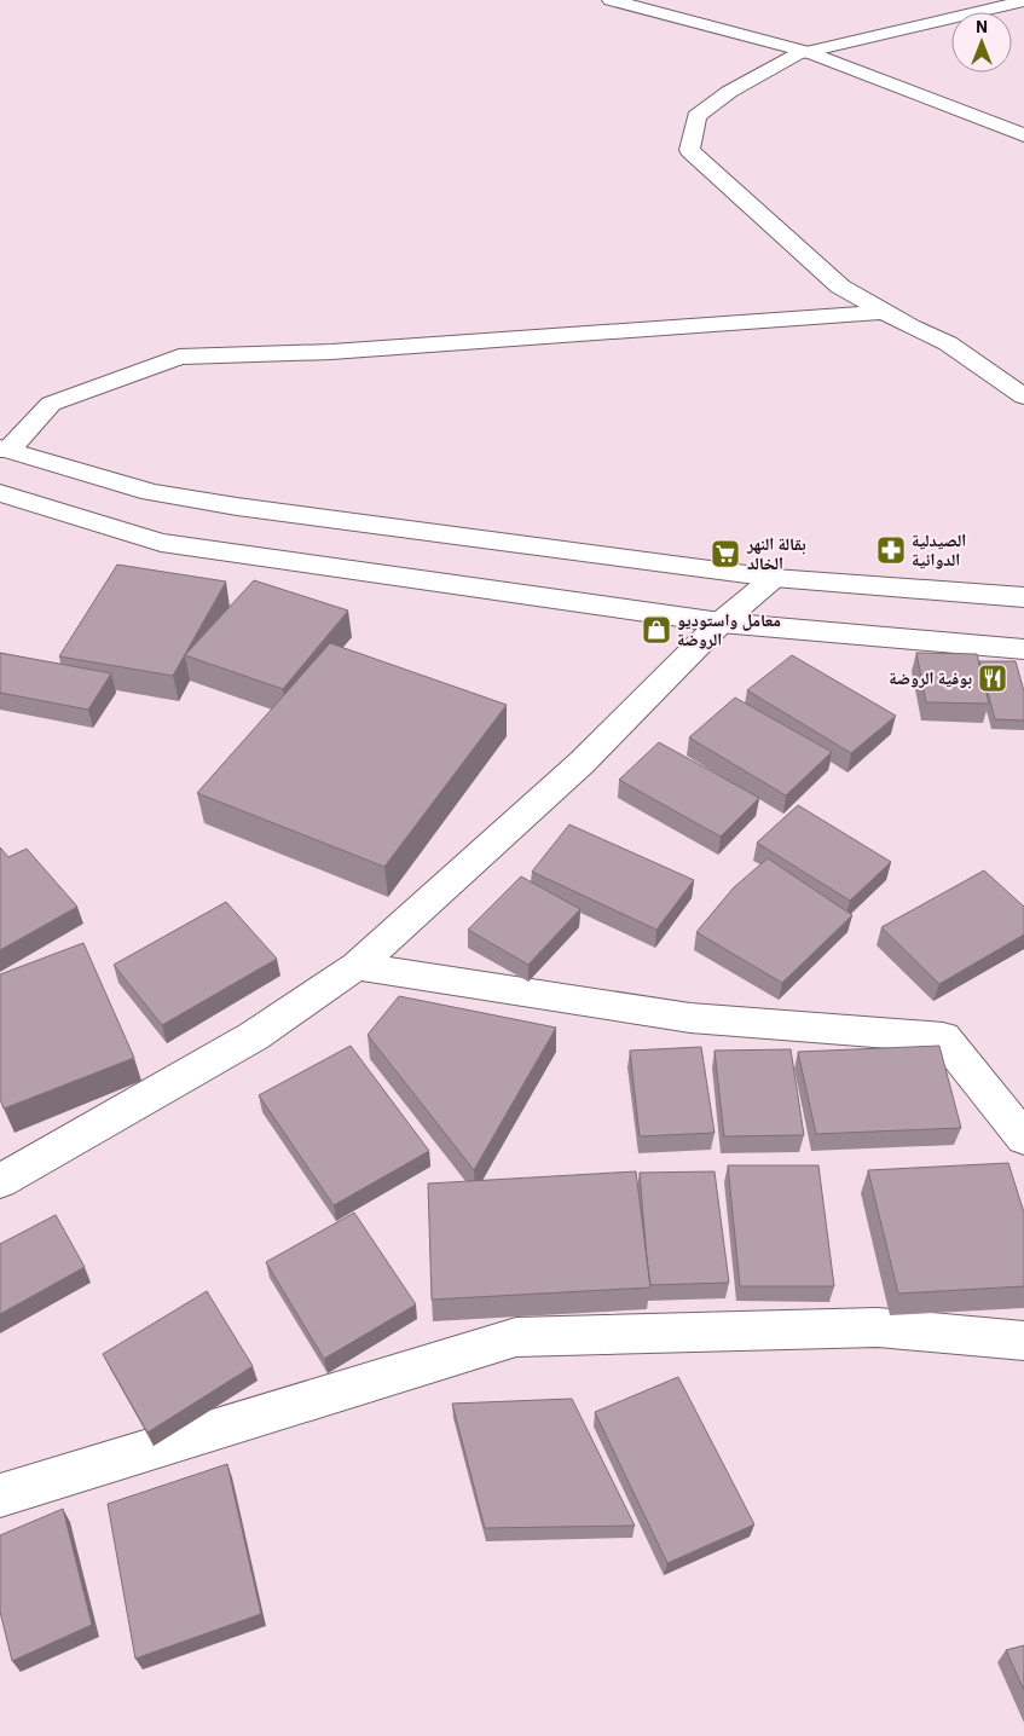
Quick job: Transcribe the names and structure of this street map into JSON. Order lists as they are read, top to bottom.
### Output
{
  "places": {
    "pharmacy": ["الصيدلية الدوائية"],
    "supermarket": ["بقالة النهر الخالد"],
    "shop": ["معامل واستوديو الروضة"],
    "restaurant": ["بوفية الروضة"]
  },
  "north": "top"
}
